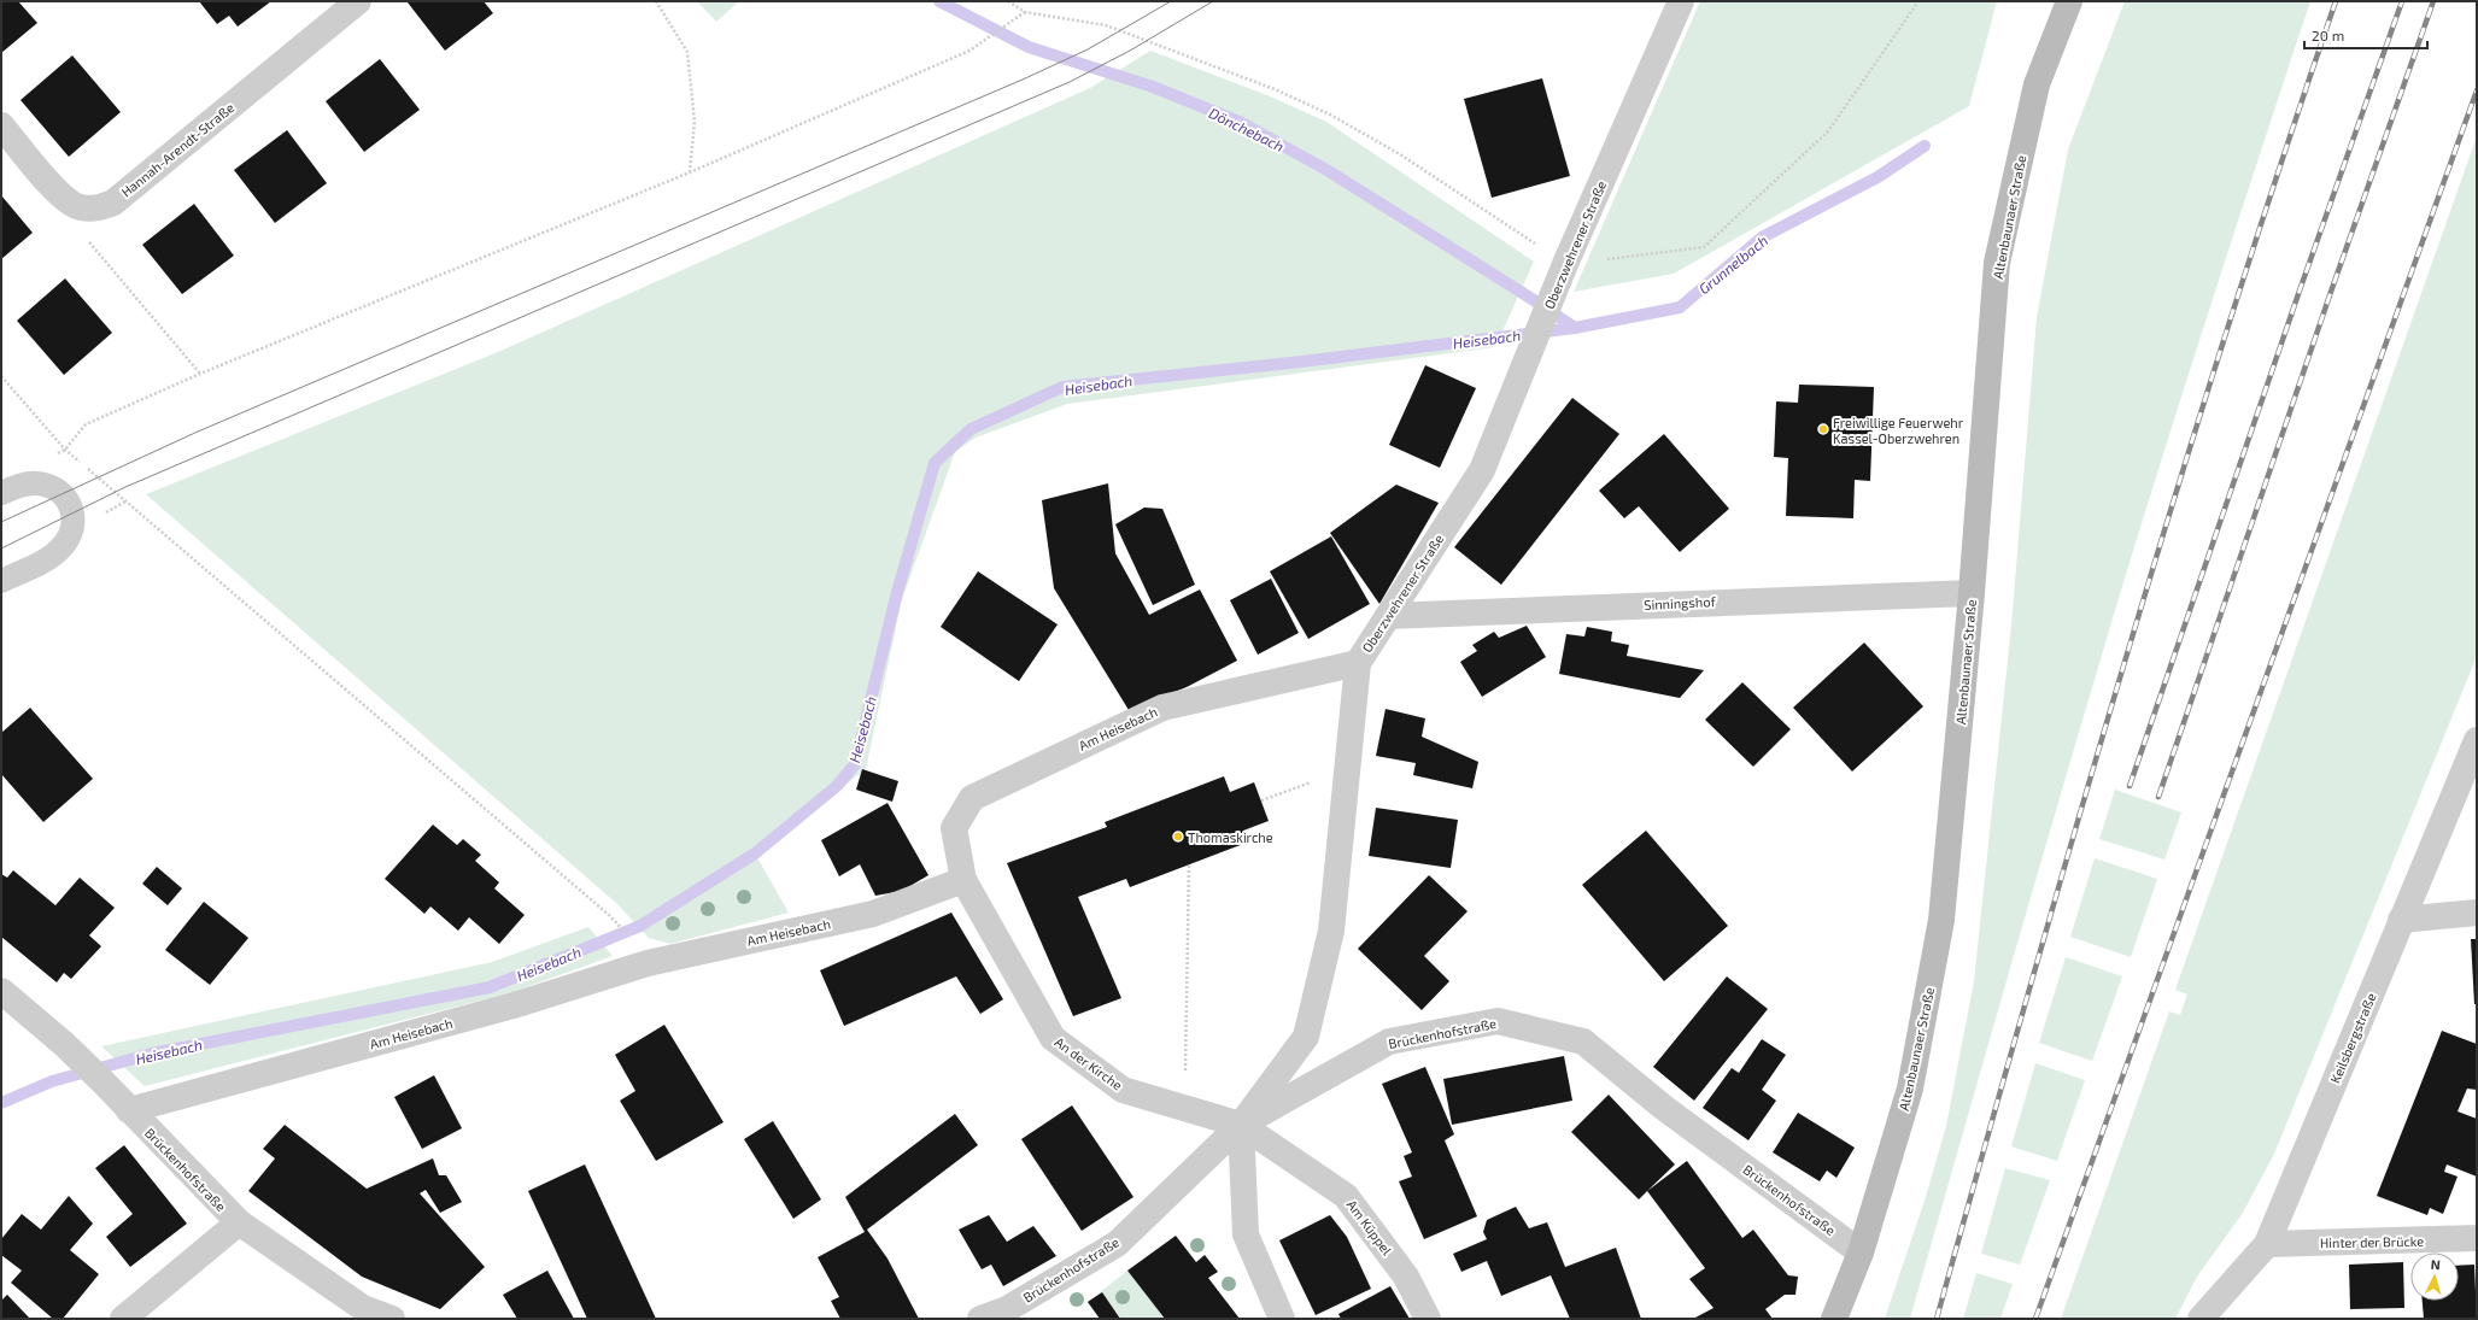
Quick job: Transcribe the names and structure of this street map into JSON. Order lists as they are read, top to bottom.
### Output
{
  "streets": {
    "main road": ["Altenbaunaer Straße"],
    "street": [
      "Hannah-Arendt-Straße",
      "Oberzwehrener Straße",
      "Sinningshof",
      "Am Heisebach",
      "Brückenhofstraße",
      "Keilsbergstraße",
      "An der Kirche",
      "Am Küppel",
      "Hinter der Brücke"
    ]
  },
  "crossings": [
    ["Altenbaunaer Straße", "Sinningshof"],
    ["Altenbaunaer Straße", "Brückenhofstraße"],
    ["Oberzwehrener Straße", "Sinningshof"],
    ["Oberzwehrener Straße", "Am Heisebach"],
    ["Oberzwehrener Straße", "Brückenhofstraße"],
    ["Oberzwehrener Straße", "An der Kirche"],
    ["Oberzwehrener Straße", "Am Küppel"],
    ["Am Heisebach", "Brückenhofstraße"],
    ["Am Heisebach", "An der Kirche"],
    ["Brückenhofstraße", "An der Kirche"],
    ["Brückenhofstraße", "Am Küppel"],
    ["Keilsbergstraße", "Hinter der Brücke"],
    ["An der Kirche", "Am Küppel"]
  ],
  "water": ["Dönchebach", "Grunnelbach", "Heisebach"],
  "places": ["Freiwillige Feuerwehr Kassel-Oberzwehren", "Thomaskirche"],
  "scale_bar": "20 m",
  "north": "top"
}
